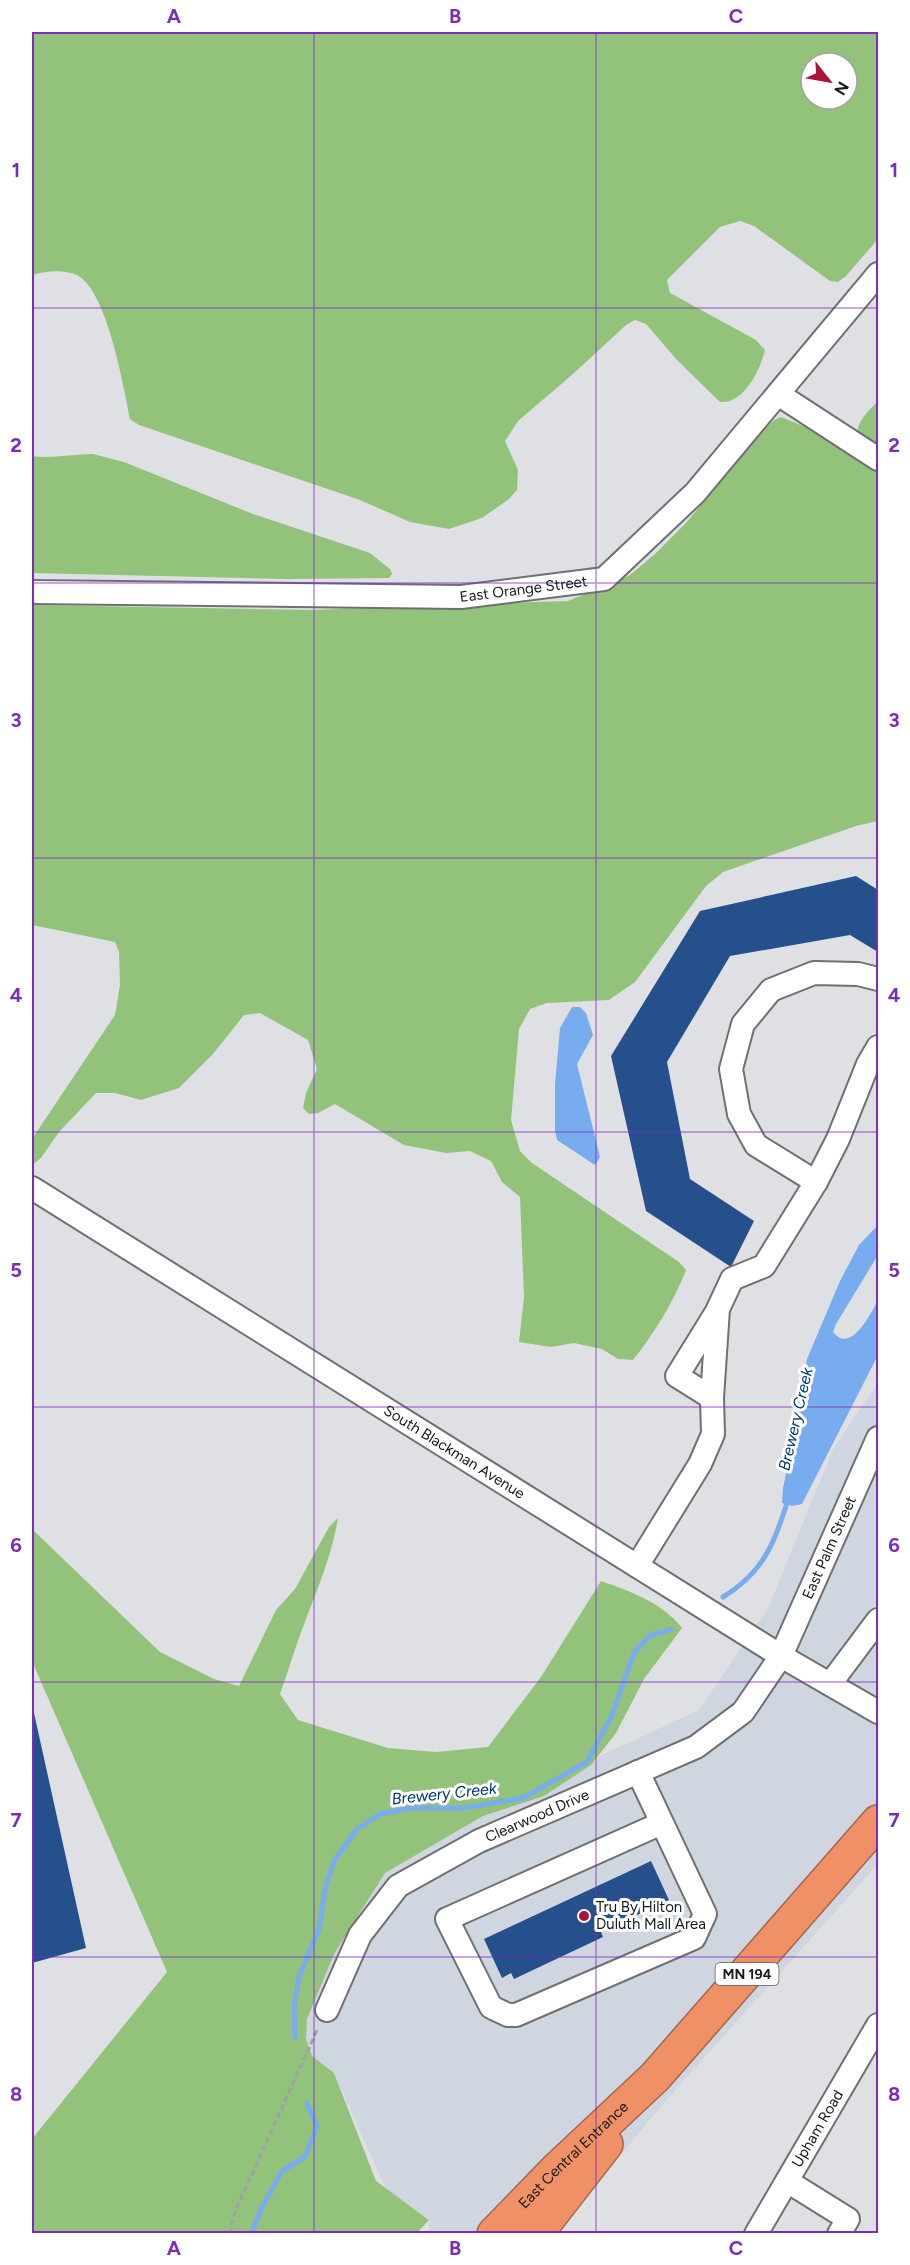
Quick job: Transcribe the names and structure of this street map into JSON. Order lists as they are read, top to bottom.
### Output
{
  "streets": {
    "highway": ["MN 194", "East Central Entrance"],
    "street": [
      "East Orange Street",
      "South Blackman Avenue",
      "East Palm Street",
      "Clearwood Drive",
      "Upham Road"
    ]
  },
  "crossings": [
    ["South Blackman Avenue", "East Palm Street"],
    ["South Blackman Avenue", "Clearwood Drive"],
    ["East Palm Street", "Clearwood Drive"]
  ],
  "water": ["Brewery Creek"],
  "places": ["Tru By Hilton Duluth Mall Area"],
  "north": "bottom right",
  "grid": {
    "columns": ["A", "B", "C"],
    "rows": [
      "1",
      "2",
      "3",
      "4",
      "5",
      "6",
      "7",
      "8"
    ]
  }
}
